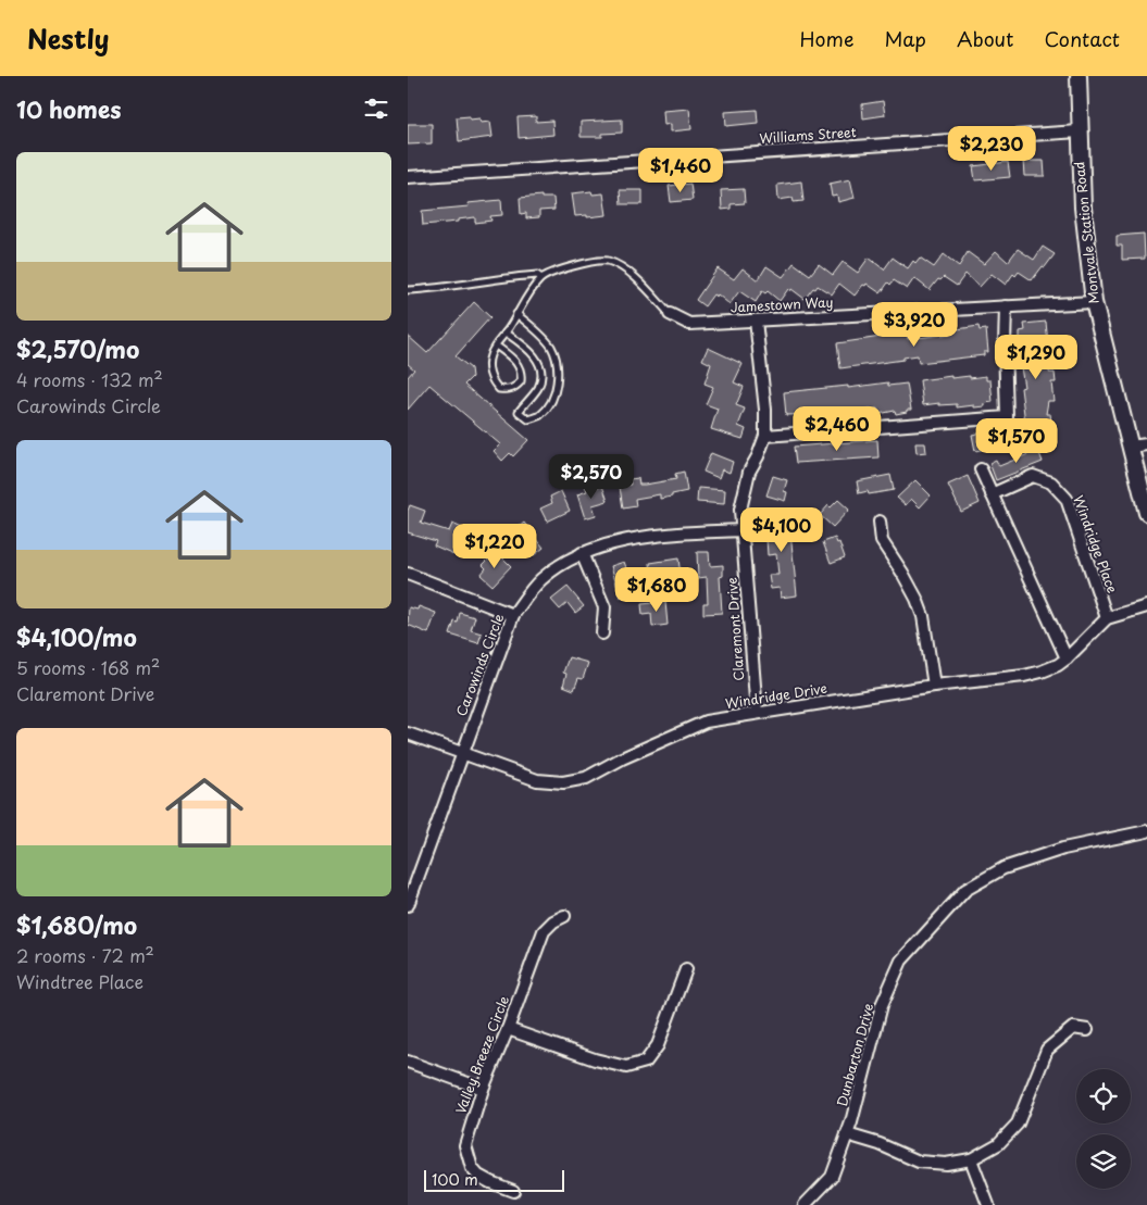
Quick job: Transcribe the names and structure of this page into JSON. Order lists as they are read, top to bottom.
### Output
{
  "streets": {
    "street": [
      "Williams Street",
      "Montvale Station Road",
      "Jamestown Way",
      "Windridge Place",
      "Claremont Drive",
      "Carowinds Circle",
      "Windridge Drive",
      "Valley Breeze Circle",
      "Dunbarton Drive"
    ]
  },
  "crossings": [
    ["Williams Street", "Montvale Station Road"],
    ["Montvale Station Road", "Jamestown Way"],
    ["Jamestown Way", "Claremont Drive"],
    ["Windridge Place", "Windridge Drive"],
    ["Claremont Drive", "Carowinds Circle"],
    ["Claremont Drive", "Windridge Drive"],
    ["Carowinds Circle", "Windridge Drive"]
  ],
  "scale_bar": "100 m",
  "page": {
    "header": "Nestly",
    "nav": [
      "Home",
      "Map",
      "About",
      "Contact"
    ],
    "heading": "10 homes",
    "price": [
      "$2,230",
      "$1,460",
      "$3,920",
      "$1,290",
      "$2,460",
      "$1,570",
      "$2,570",
      "$4,100",
      "$1,220",
      "$1,680"
    ],
    "list": [
      {
        "name": "$2,570/mo",
        "note": "4 rooms · 132 m² · Carowinds Circle"
      },
      {
        "name": "$4,100/mo",
        "note": "5 rooms · 168 m² · Claremont Drive"
      },
      {
        "name": "$1,680/mo",
        "note": "2 rooms · 72 m² · Windtree Place"
      }
    ],
    "scale": "100 m"
  }
}
